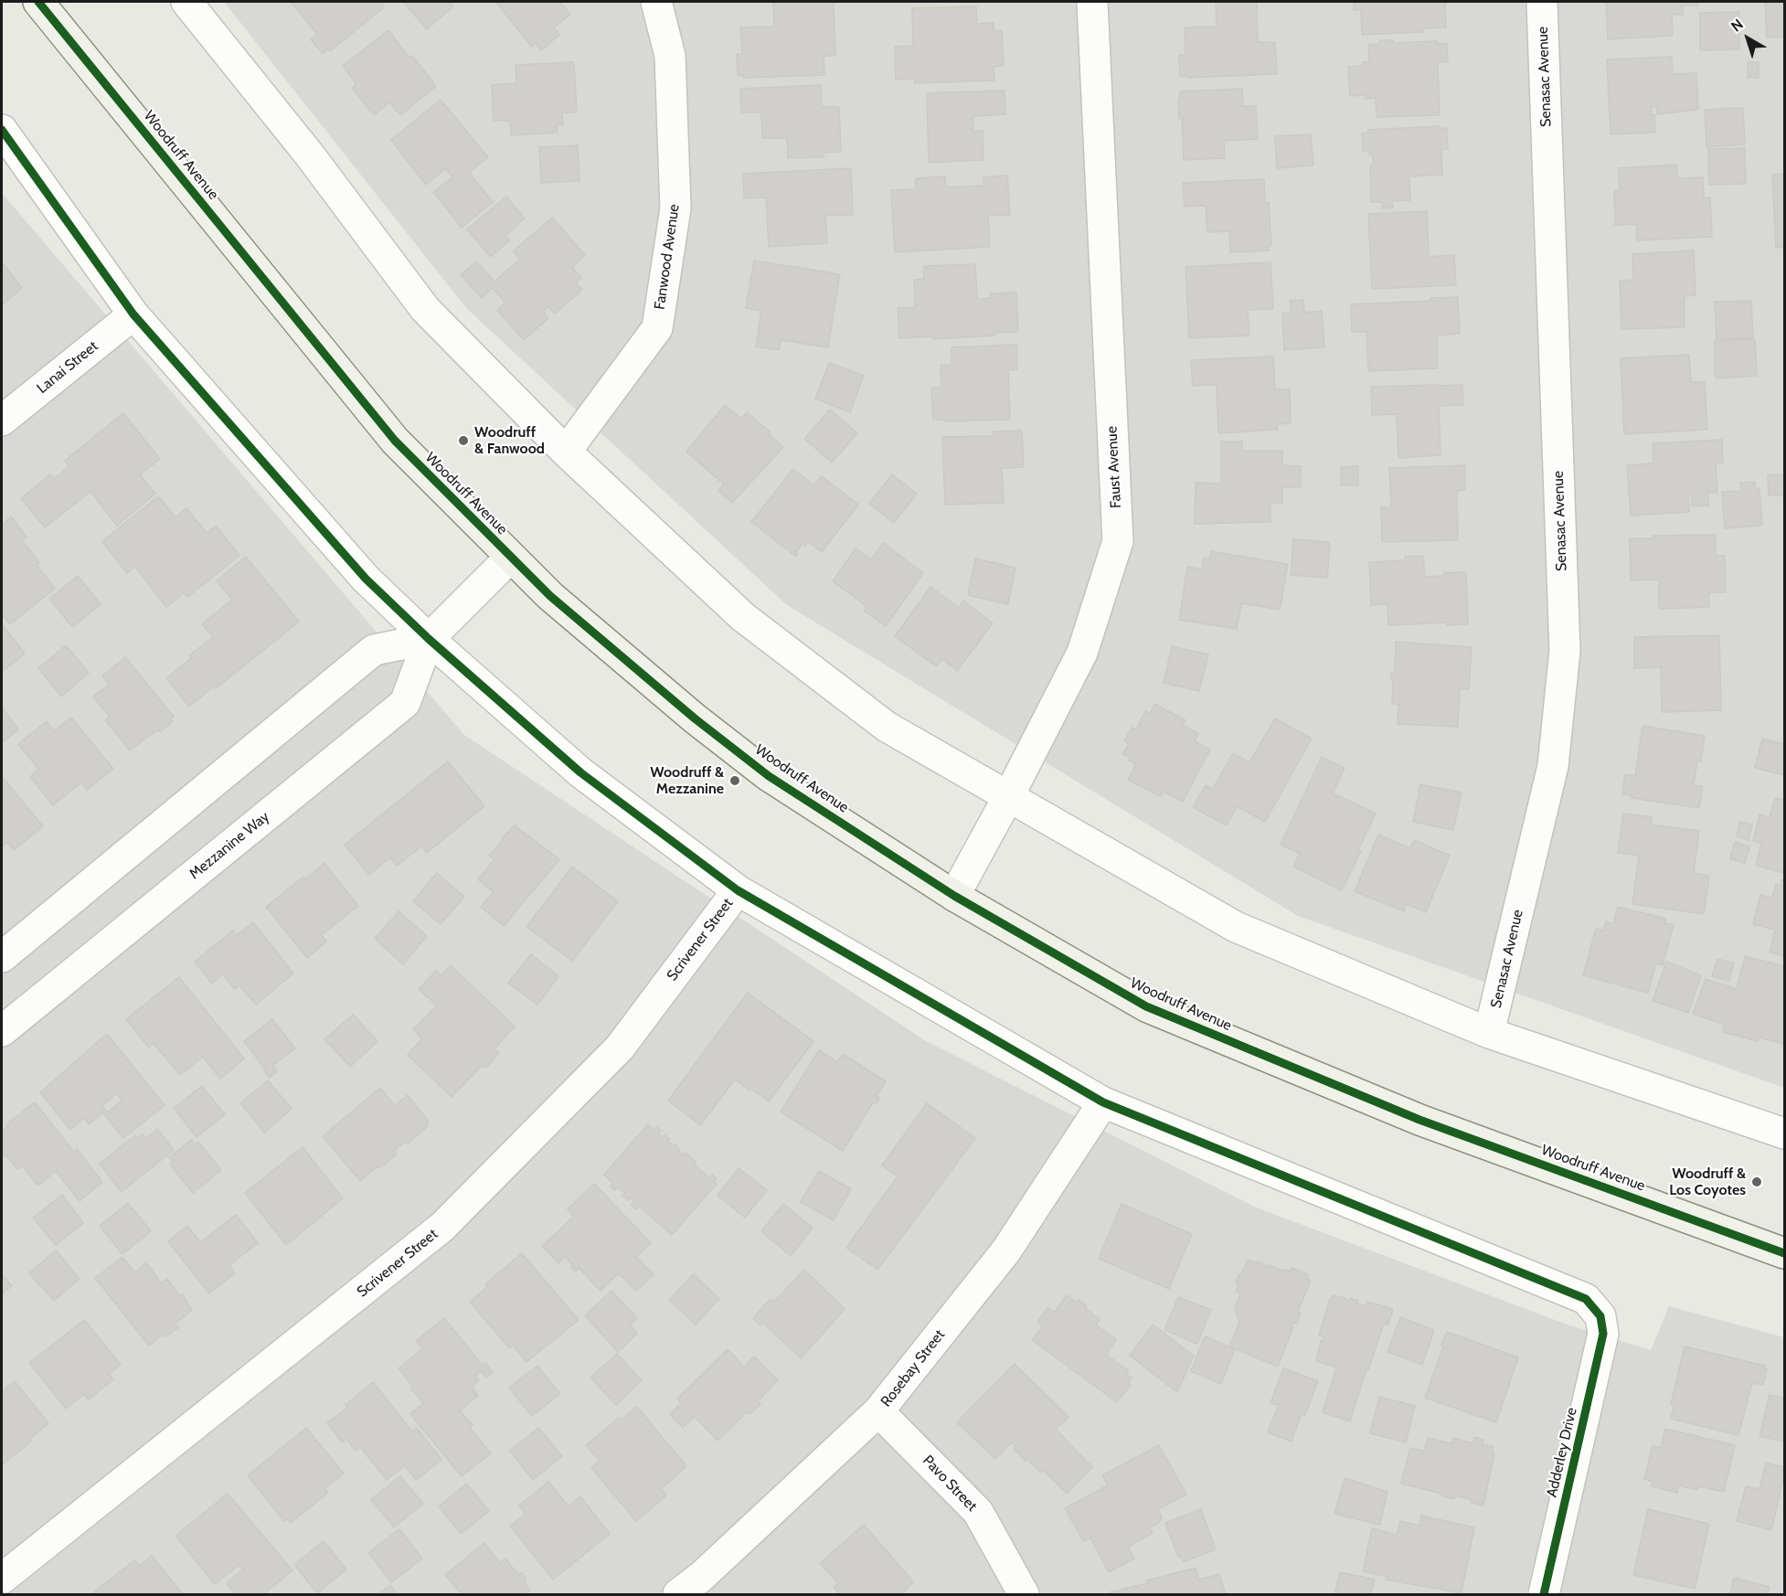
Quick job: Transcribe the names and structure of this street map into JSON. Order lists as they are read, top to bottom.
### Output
{
  "streets": {
    "main road": ["Woodruff Avenue"],
    "street": [
      "Senasac Avenue",
      "Fanwood Avenue",
      "Lanai Street",
      "Faust Avenue",
      "Mezzanine Way",
      "Scrivener Street",
      "Rosebay Street",
      "Adderley Drive",
      "Pavo Street"
    ]
  },
  "crossings": [
    ["Woodruff Avenue", "Faust Avenue"],
    ["Woodruff Avenue", "Mezzanine Way"],
    ["Rosebay Street", "Adderley Drive"],
    ["Rosebay Street", "Pavo Street"]
  ],
  "places": ["Woodruff & Fanwood", "Woodruff & Mezzanine", "Woodruff & Los Coyotes"],
  "north": "top left"
}
